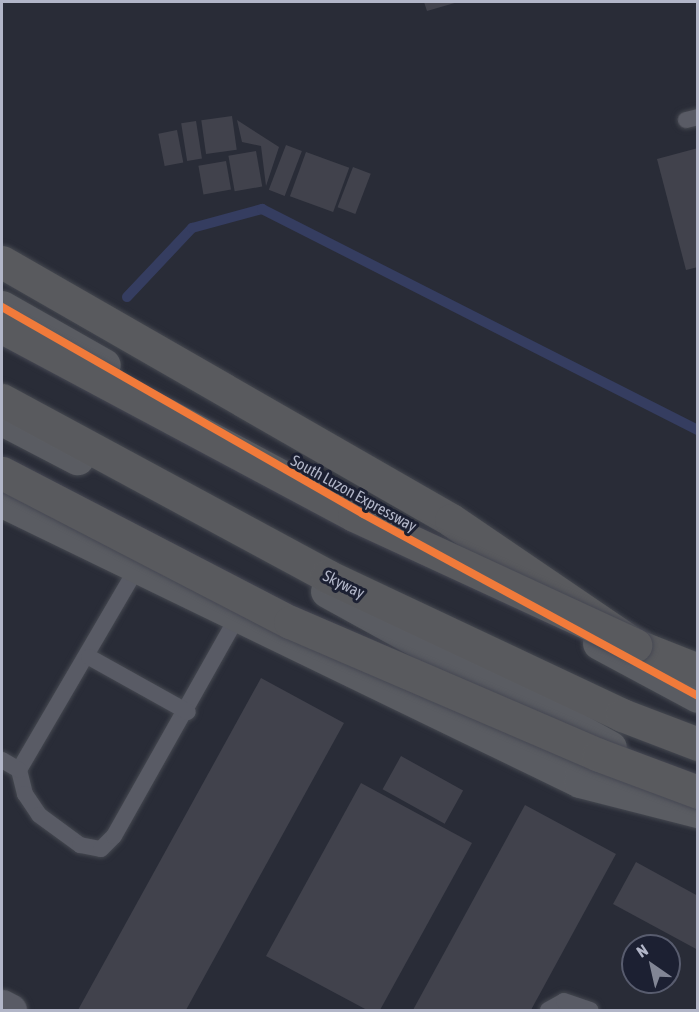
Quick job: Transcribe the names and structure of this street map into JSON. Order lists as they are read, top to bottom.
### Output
{
  "streets": {
    "highway": ["South Luzon Expressway", "Skyway"]
  },
  "north": "top left"
}
